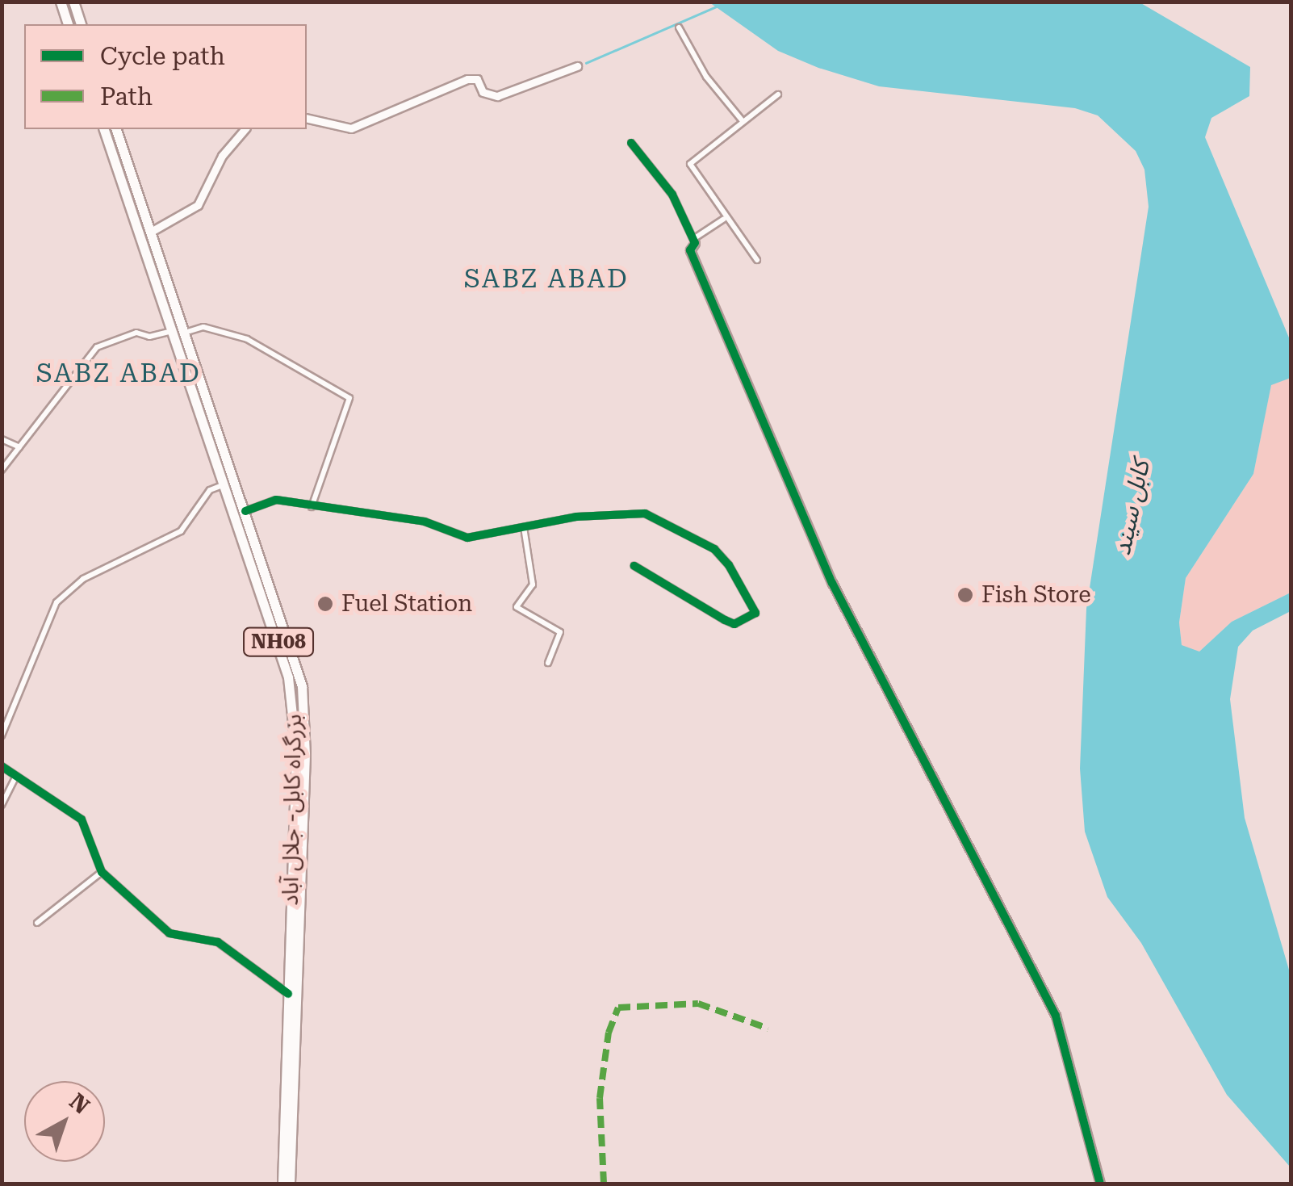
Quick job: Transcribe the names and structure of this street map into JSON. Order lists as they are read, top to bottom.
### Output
{
  "streets": {
    "highway": ["NH08", "بزرگراه کابل- جلال آباد"]
  },
  "districts": ["SABZ ABAD", "SABZ ABAD"],
  "water": ["کابل سيند"],
  "places": ["Fish Store", "Fuel Station"],
  "legend": ["Cycle path", "Path"],
  "north": "top right"
}
